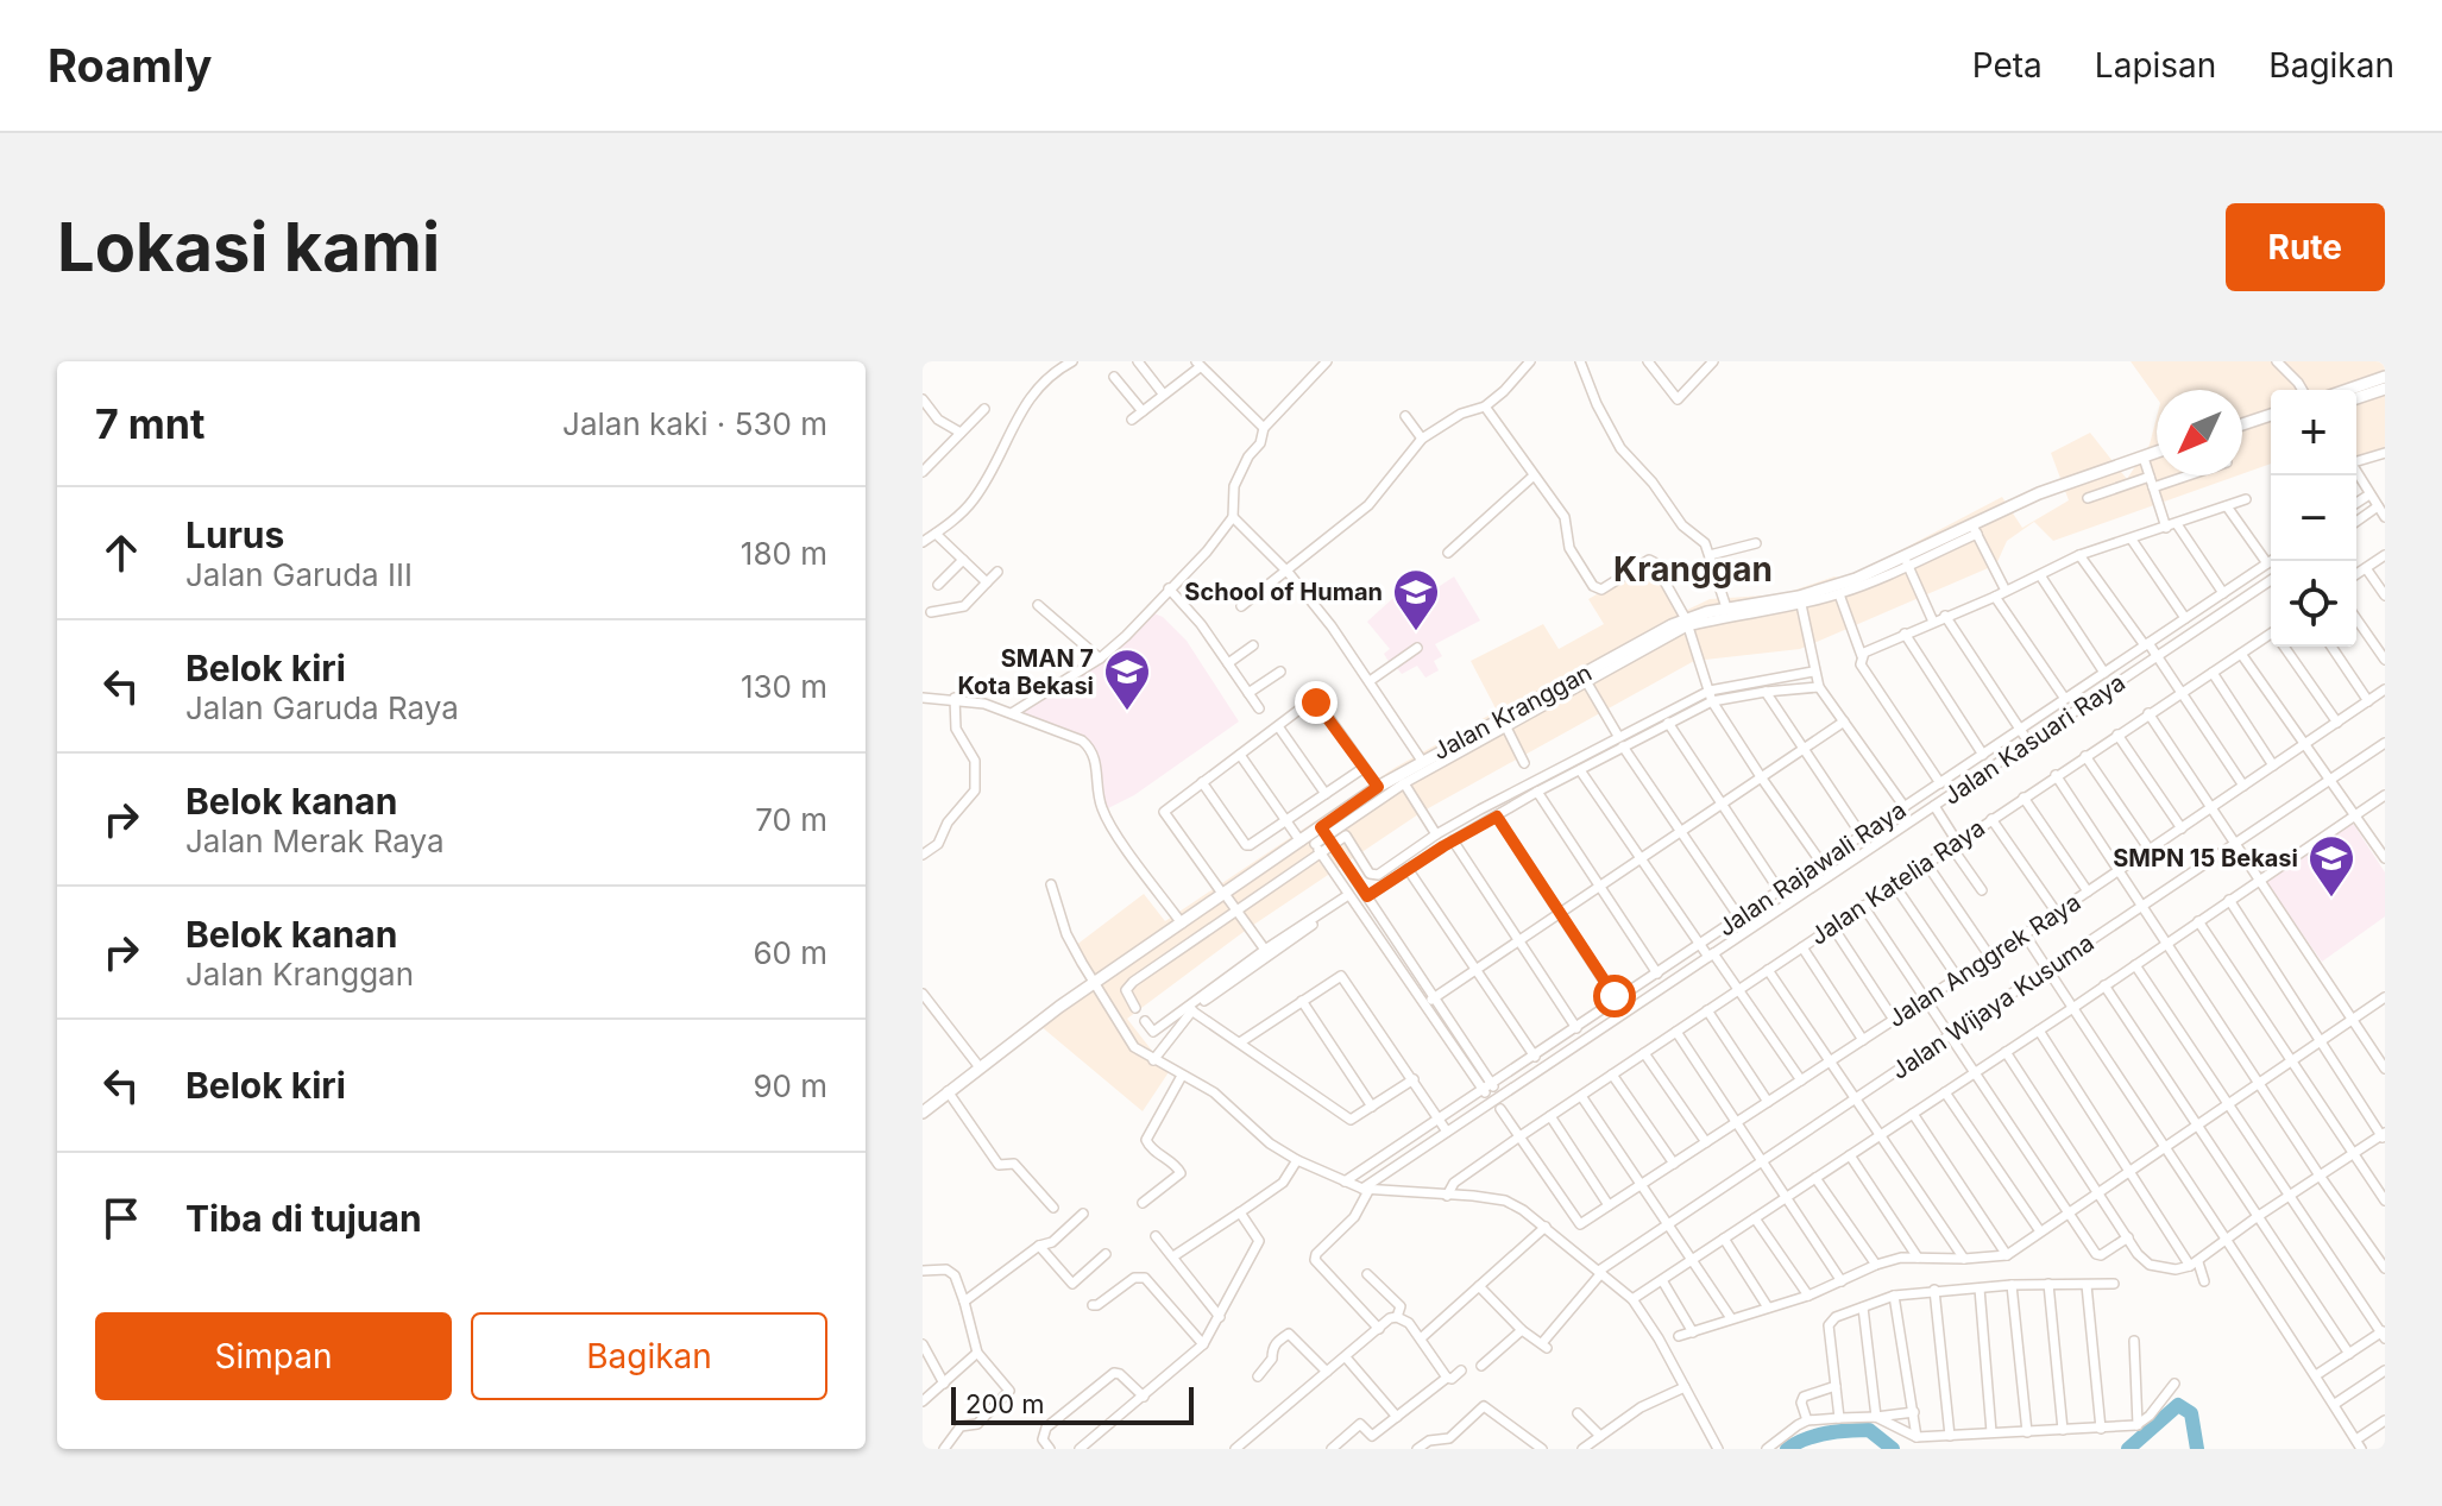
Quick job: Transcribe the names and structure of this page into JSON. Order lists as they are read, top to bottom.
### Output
{
  "streets": {
    "main road": ["Jalan Kranggan"],
    "street": [
      "Jalan Kasuari Raya",
      "Jalan Rajawali Raya",
      "Jalan Katelia Raya",
      "Jalan Anggrek Raya",
      "Jalan Wijaya Kusuma"
    ]
  },
  "crossings": [
    ["Jalan Katelia Raya", "Jalan Anggrek Raya"]
  ],
  "districts": ["Kranggan"],
  "places": {
    "school or university": ["School of Human", "SMAN 7 Kota Bekasi", "SMPN 15 Bekasi"]
  },
  "scale_bar": "200 m",
  "north": "bottom left",
  "page": {
    "header": "Roamly",
    "nav": ["Peta", "Lapisan", "Bagikan"],
    "buttons": [
      "Rute",
      ["Simpan", "Bagikan"]
    ],
    "title": "Lokasi kami",
    "heading": ["7 mnt", "Jalan kaki · 530 m"],
    "map_buttons": ["+", "−"],
    "list": [
      ["Lurus", "Jalan Garuda III", "180 m"],
      ["Belok kiri", "Jalan Garuda Raya", "130 m"],
      ["Belok kanan", "Jalan Merak Raya", "70 m"],
      ["Belok kanan", "Jalan Kranggan", "60 m"],
      ["Belok kiri", "90 m"],
      "Tiba di tujuan"
    ],
    "scale": "200 m"
  }
}
